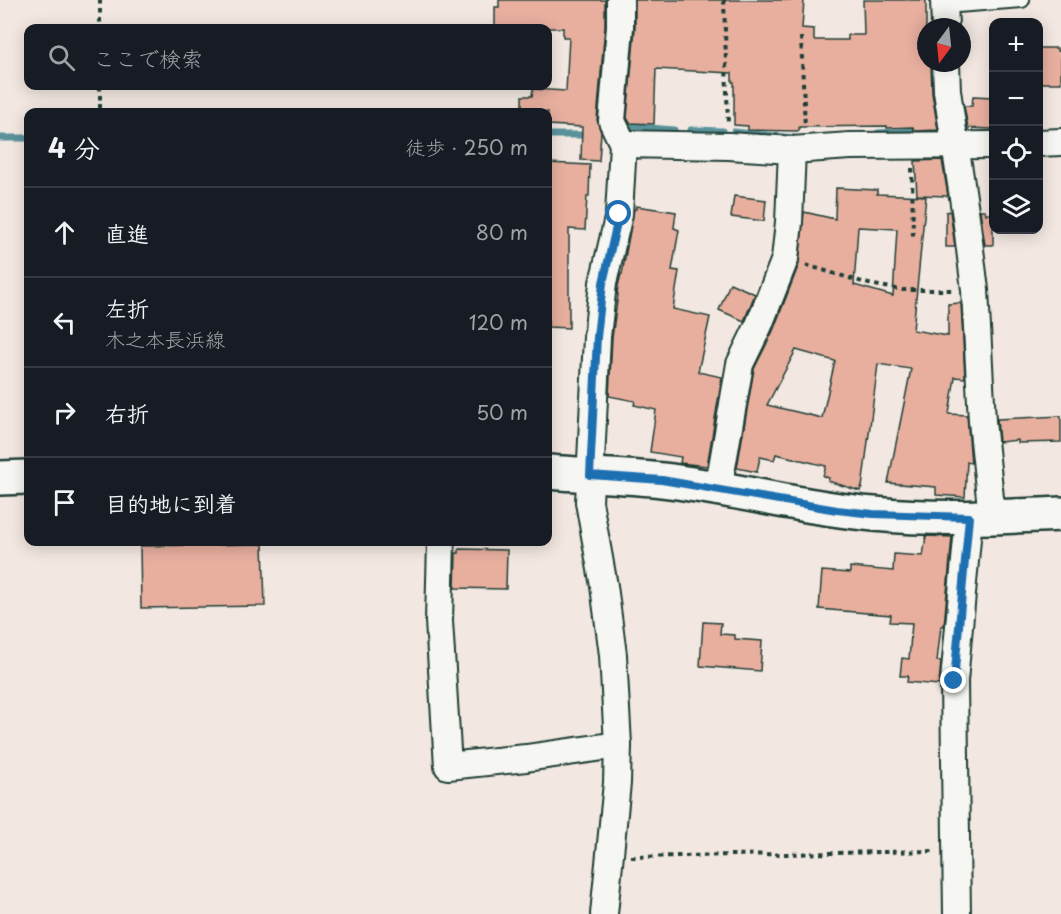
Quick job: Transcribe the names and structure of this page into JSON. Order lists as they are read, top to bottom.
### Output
{
  "north": "bottom",
  "page": {
    "map_buttons": ["+", "−"],
    "search": "ここで検索",
    "heading": ["4 分", "徒歩 · 250 m"],
    "list": [
      ["直進", "80 m"],
      ["左折", "木之本長浜線", "120 m"],
      ["右折", "50 m"],
      "目的地に到着"
    ]
  }
}
